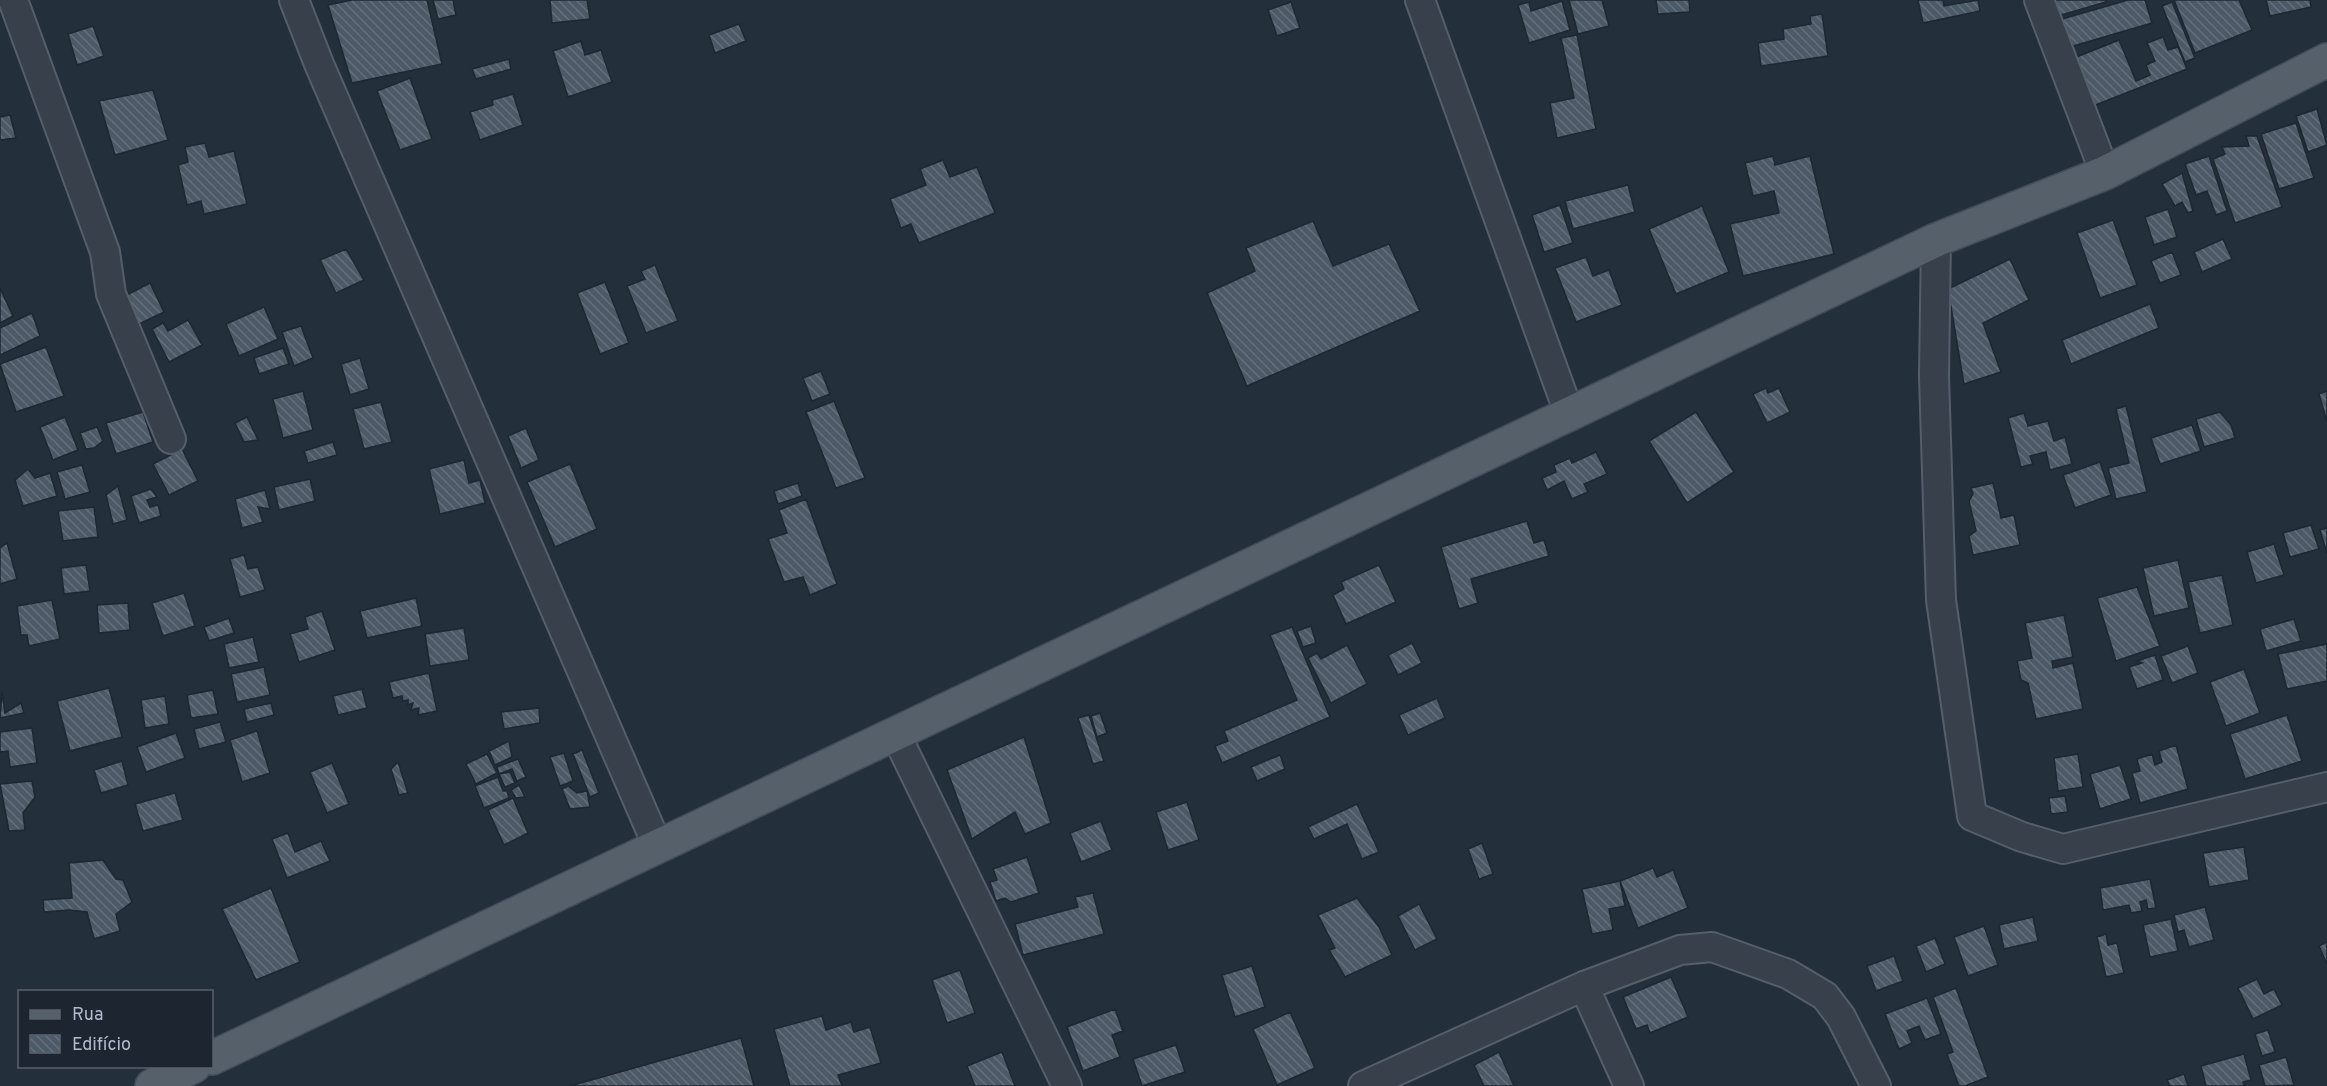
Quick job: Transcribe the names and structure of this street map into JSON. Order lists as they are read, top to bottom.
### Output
{
  "legend": ["Rua", "Edifício"]
}
